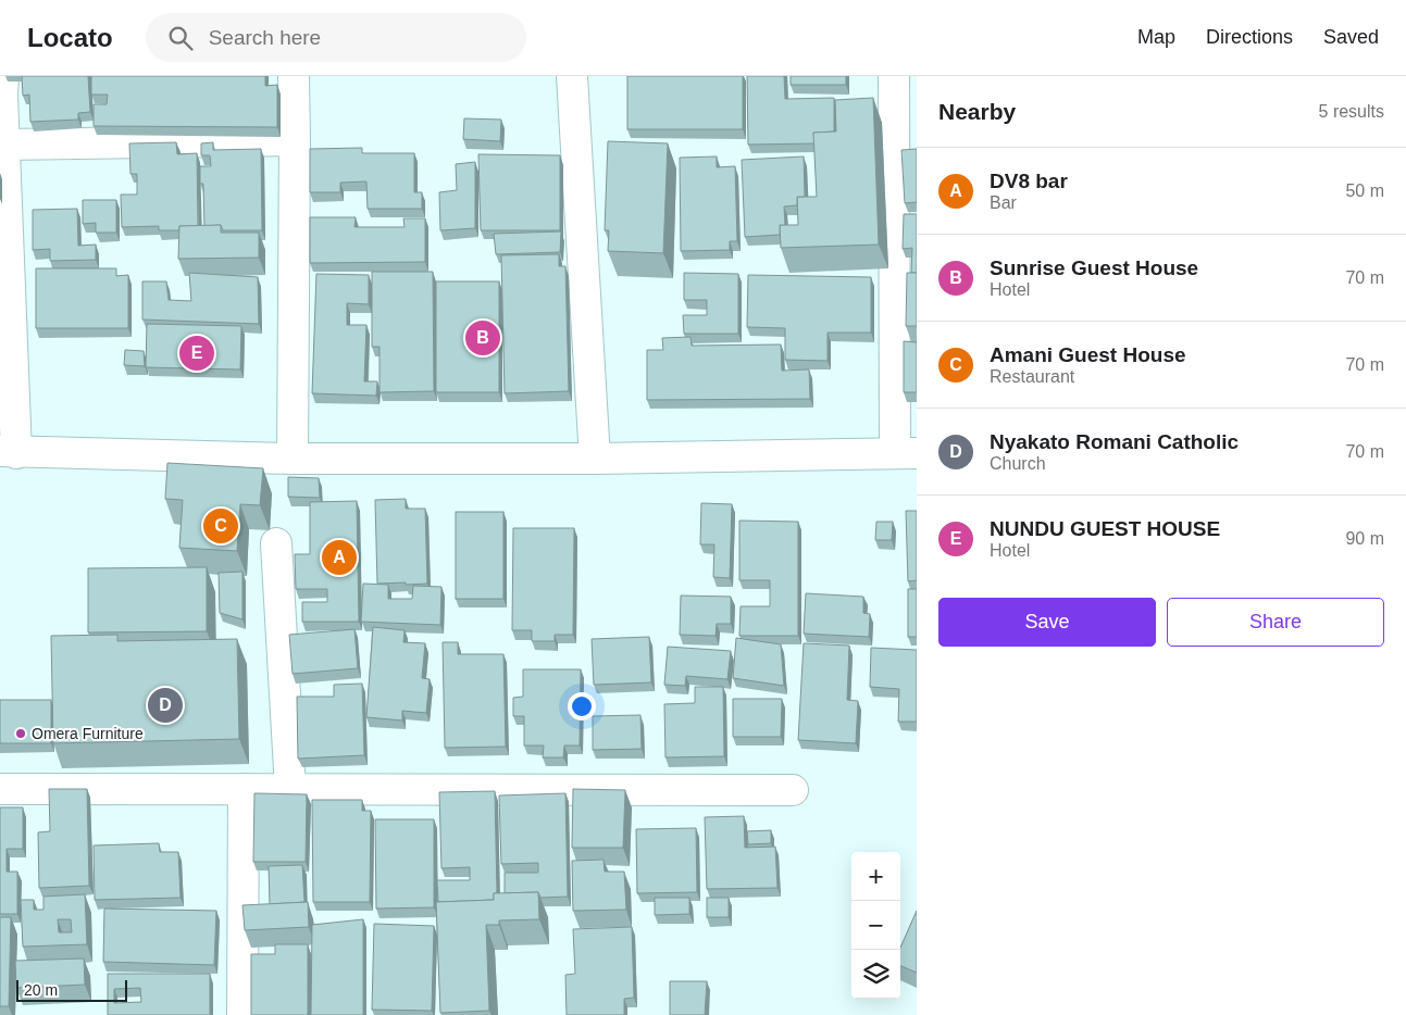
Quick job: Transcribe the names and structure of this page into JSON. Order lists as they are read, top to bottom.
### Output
{
  "places": ["Omera Furniture"],
  "scale_bar": "20 m",
  "page": {
    "header": "Locato",
    "search": "Search here",
    "nav": ["Map", "Directions", "Saved"],
    "heading": ["Nearby", "5 results"],
    "list": [
      {
        "mark": "A",
        "name": "DV8 bar",
        "note": "Bar",
        "value": "50 m"
      },
      {
        "mark": "B",
        "name": "Sunrise Guest House",
        "note": "Hotel",
        "value": "70 m"
      },
      {
        "mark": "C",
        "name": "Amani Guest House",
        "note": "Restaurant",
        "value": "70 m"
      },
      {
        "mark": "D",
        "name": "Nyakato Romani Catholic",
        "note": "Church",
        "value": "70 m"
      },
      {
        "mark": "E",
        "name": "NUNDU GUEST HOUSE",
        "note": "Hotel",
        "value": "90 m"
      }
    ],
    "pins": [
      "B",
      "E",
      "C",
      "A",
      "D"
    ],
    "buttons": ["Save", "Share"],
    "map_buttons": ["+", "−"],
    "scale": "20 m"
  }
}
